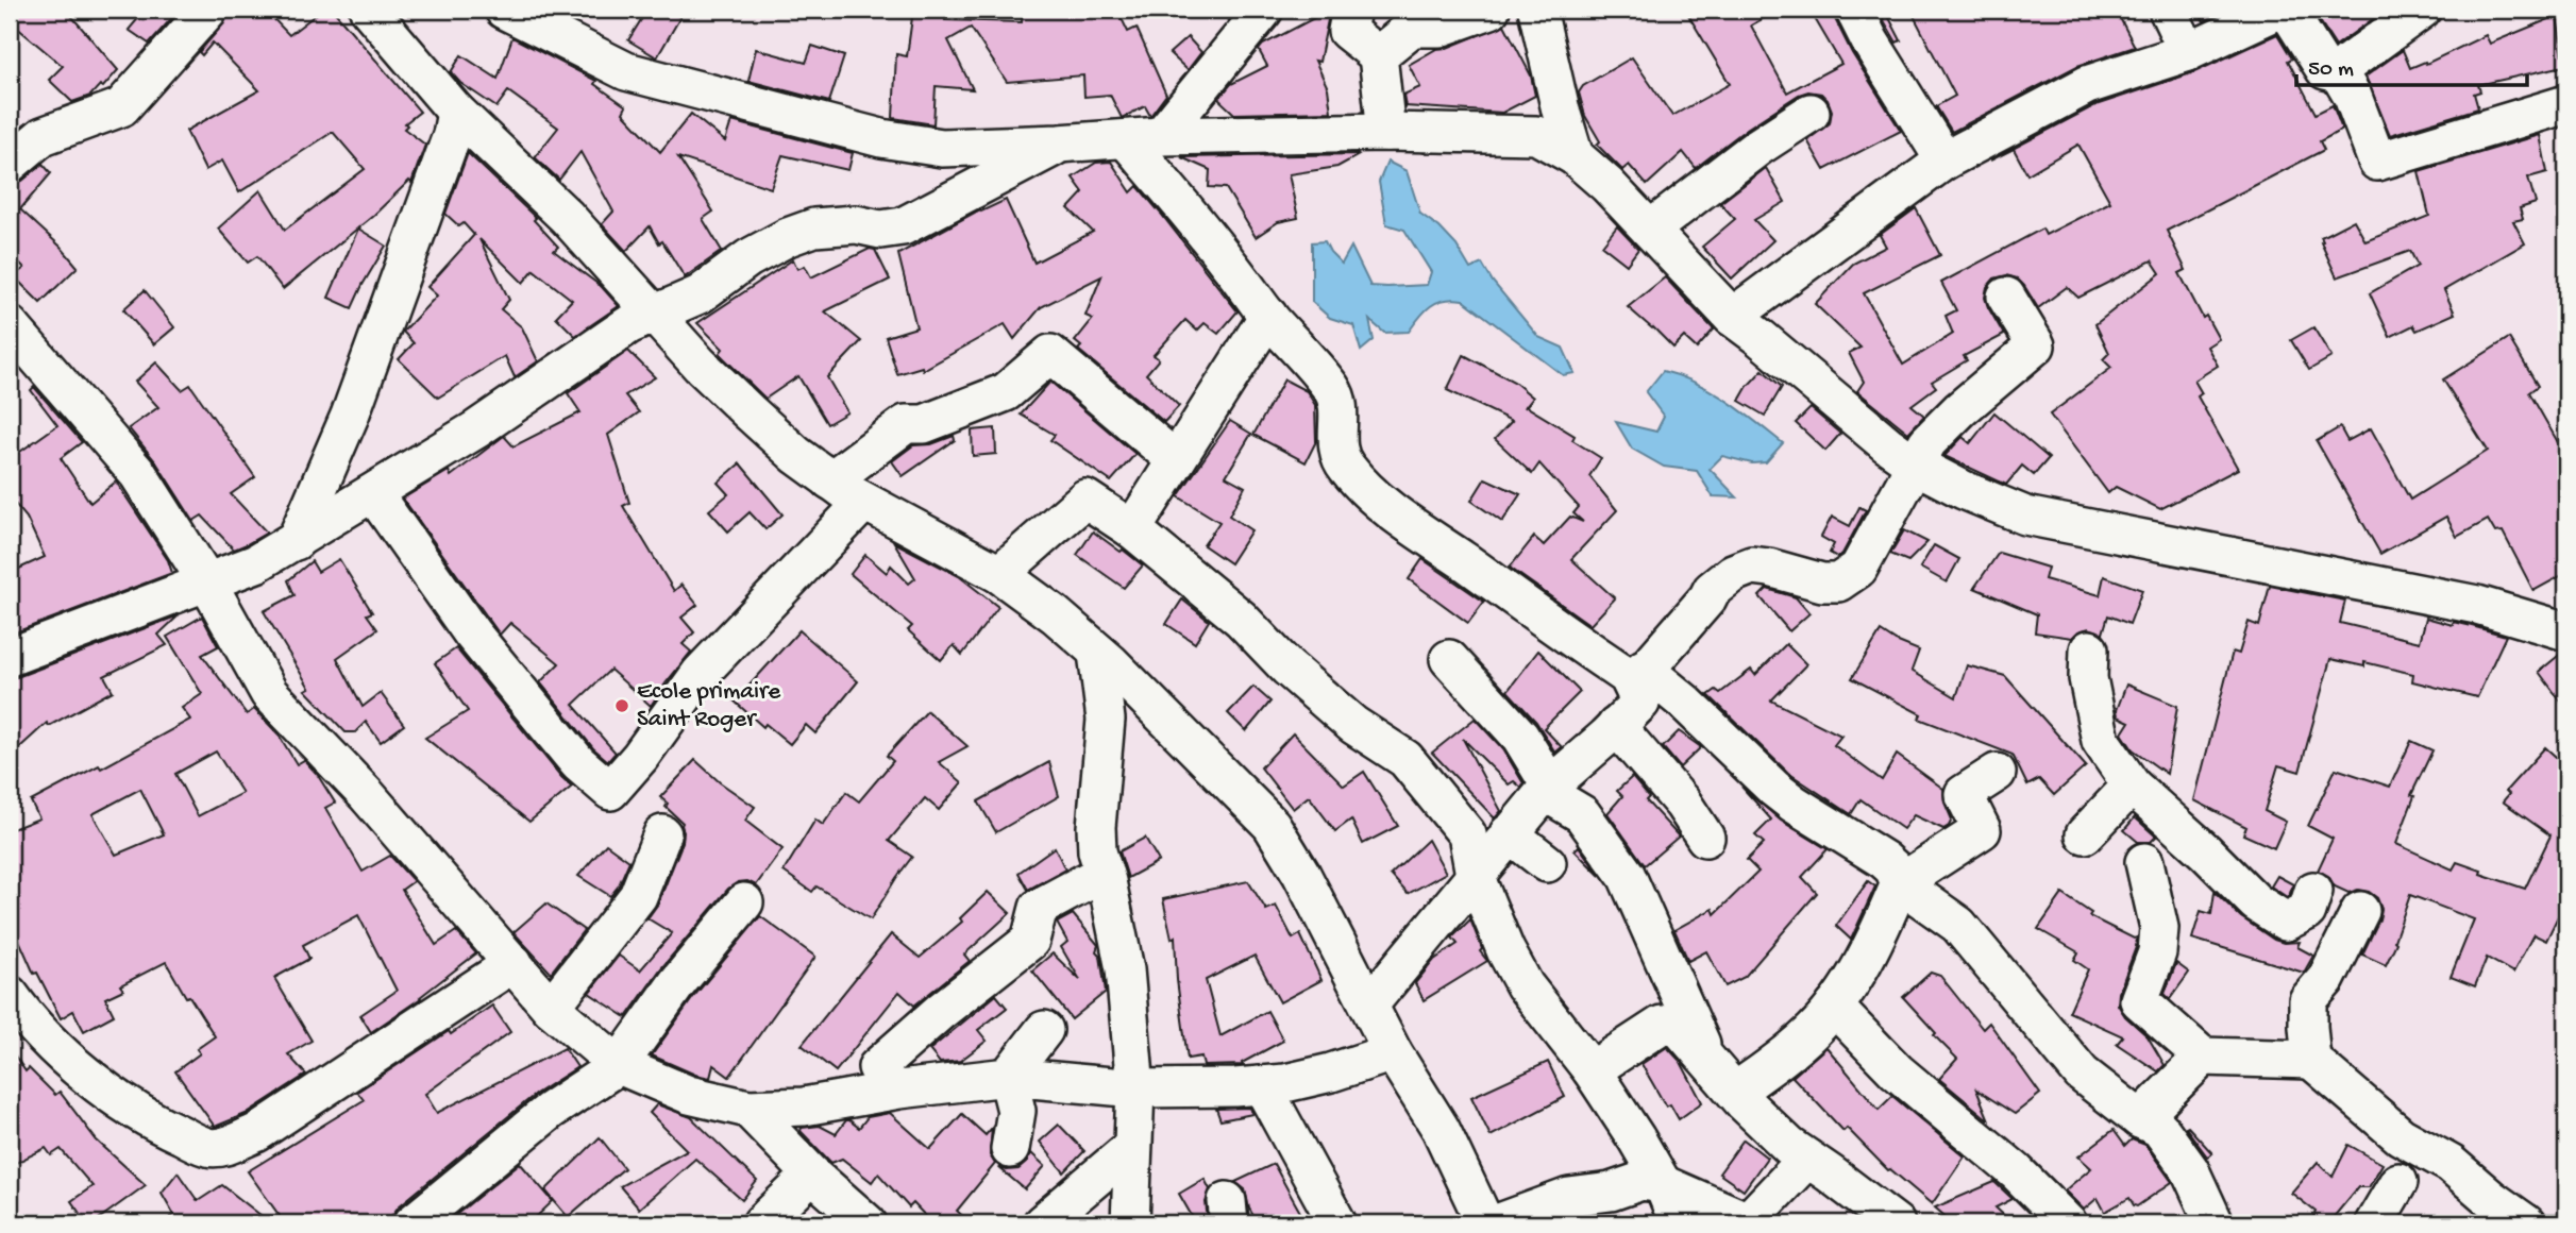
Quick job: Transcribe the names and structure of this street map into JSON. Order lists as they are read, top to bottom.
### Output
{
  "places": ["Ecole primaire Saint Roger"],
  "scale_bar": "50 m"
}
